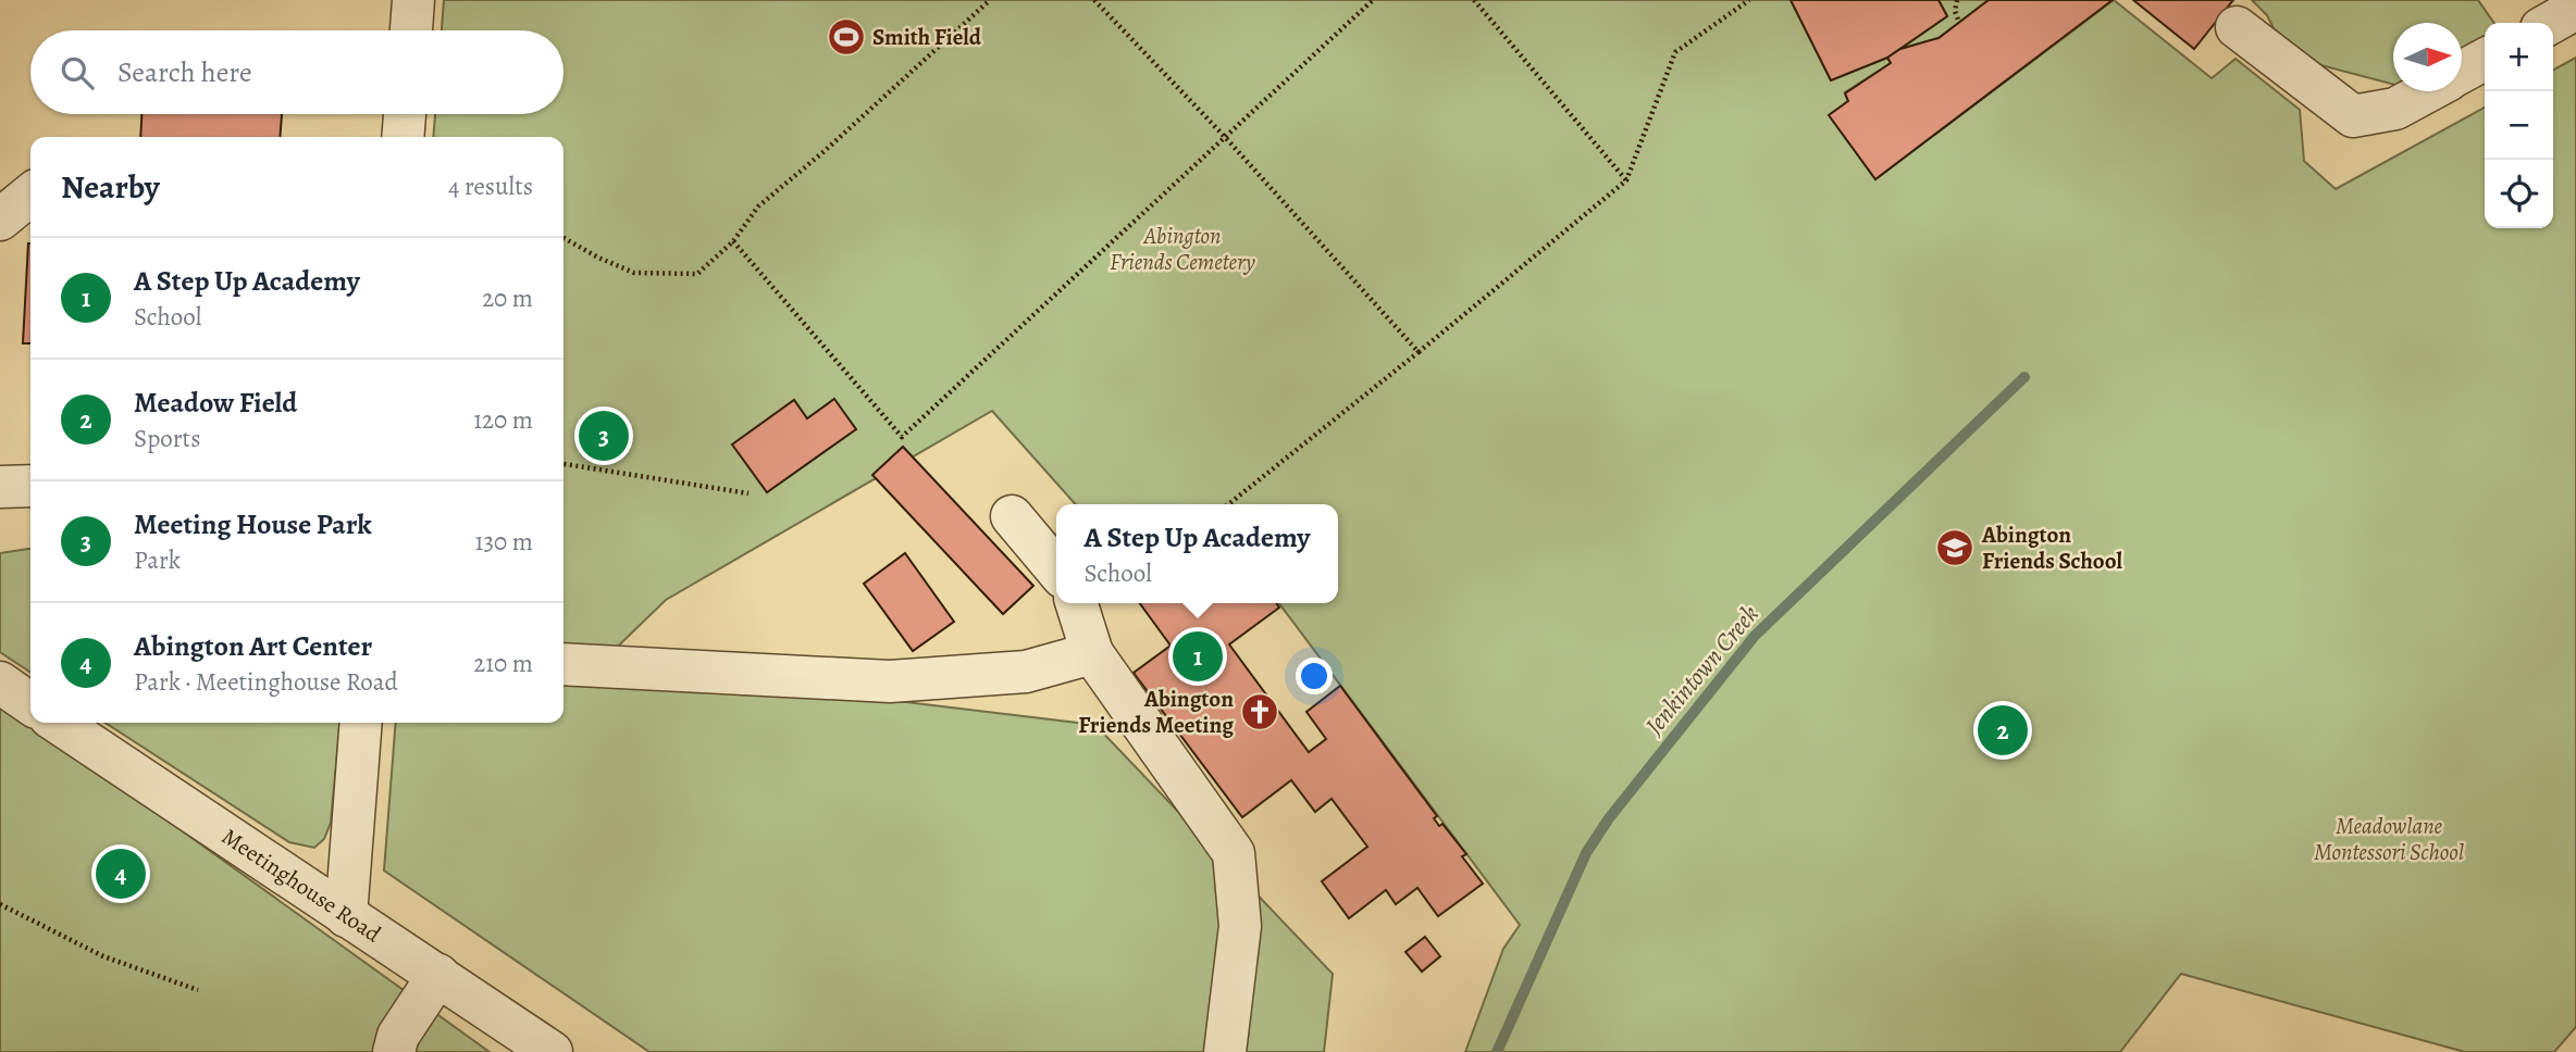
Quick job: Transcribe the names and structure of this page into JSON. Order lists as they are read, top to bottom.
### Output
{
  "streets": {
    "street": ["Meetinghouse Road"]
  },
  "water": ["Jenkintown Creek"],
  "parks": ["Abington Friends Cemetery", "Meadowlane Montessori School"],
  "places": {
    "sports": ["Smith Field"],
    "school or university": ["Abington Friends School"],
    "church": ["Abington Friends Meeting"]
  },
  "north": "right",
  "page": {
    "map_buttons": ["+", "−"],
    "search": "Search here",
    "heading": ["Nearby", "4 results"],
    "list": [
      {
        "mark": "1",
        "name": "A Step Up Academy",
        "note": "School",
        "value": "20 m"
      },
      {
        "mark": "2",
        "name": "Meadow Field",
        "note": "Sports",
        "value": "120 m"
      },
      {
        "mark": "3",
        "name": "Meeting House Park",
        "note": "Park",
        "value": "130 m"
      },
      {
        "mark": "4",
        "name": "Abington Art Center",
        "note": "Park · Meetinghouse Road",
        "value": "210 m"
      }
    ],
    "pins": [
      "3",
      "1",
      "2",
      "4"
    ],
    "popup": ["A Step Up Academy", "School"]
  }
}
